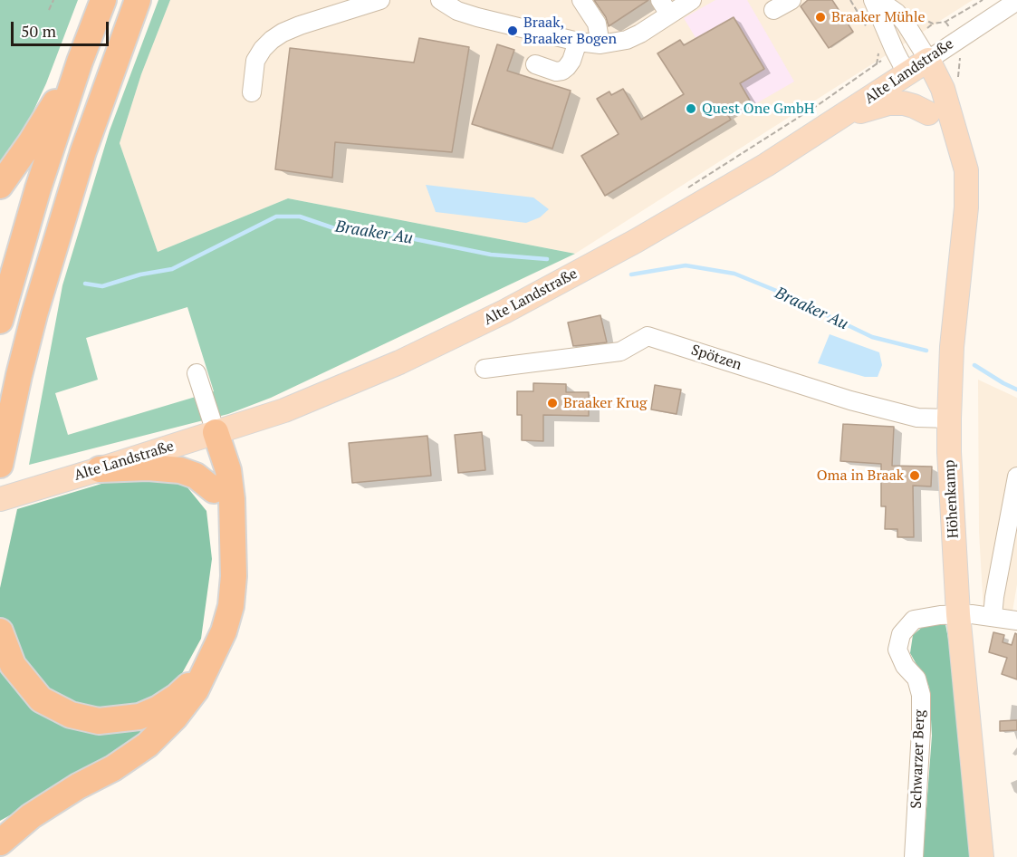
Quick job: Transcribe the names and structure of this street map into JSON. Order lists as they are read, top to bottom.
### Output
{
  "streets": {
    "main road": ["Alte Landstraße", "Höhenkamp"],
    "street": ["Spötzen", "Schwarzer Berg"]
  },
  "crossings": [
    ["Alte Landstraße", "Höhenkamp"],
    ["Spötzen", "Höhenkamp"],
    ["Höhenkamp", "Schwarzer Berg"]
  ],
  "water": ["Braaker Au"],
  "places": [
    "Braaker Mühle",
    "Braak, Braaker Bogen",
    "Quest One GmbH",
    "Braaker Krug",
    "Oma in Braak"
  ],
  "scale_bar": "50 m"
}
